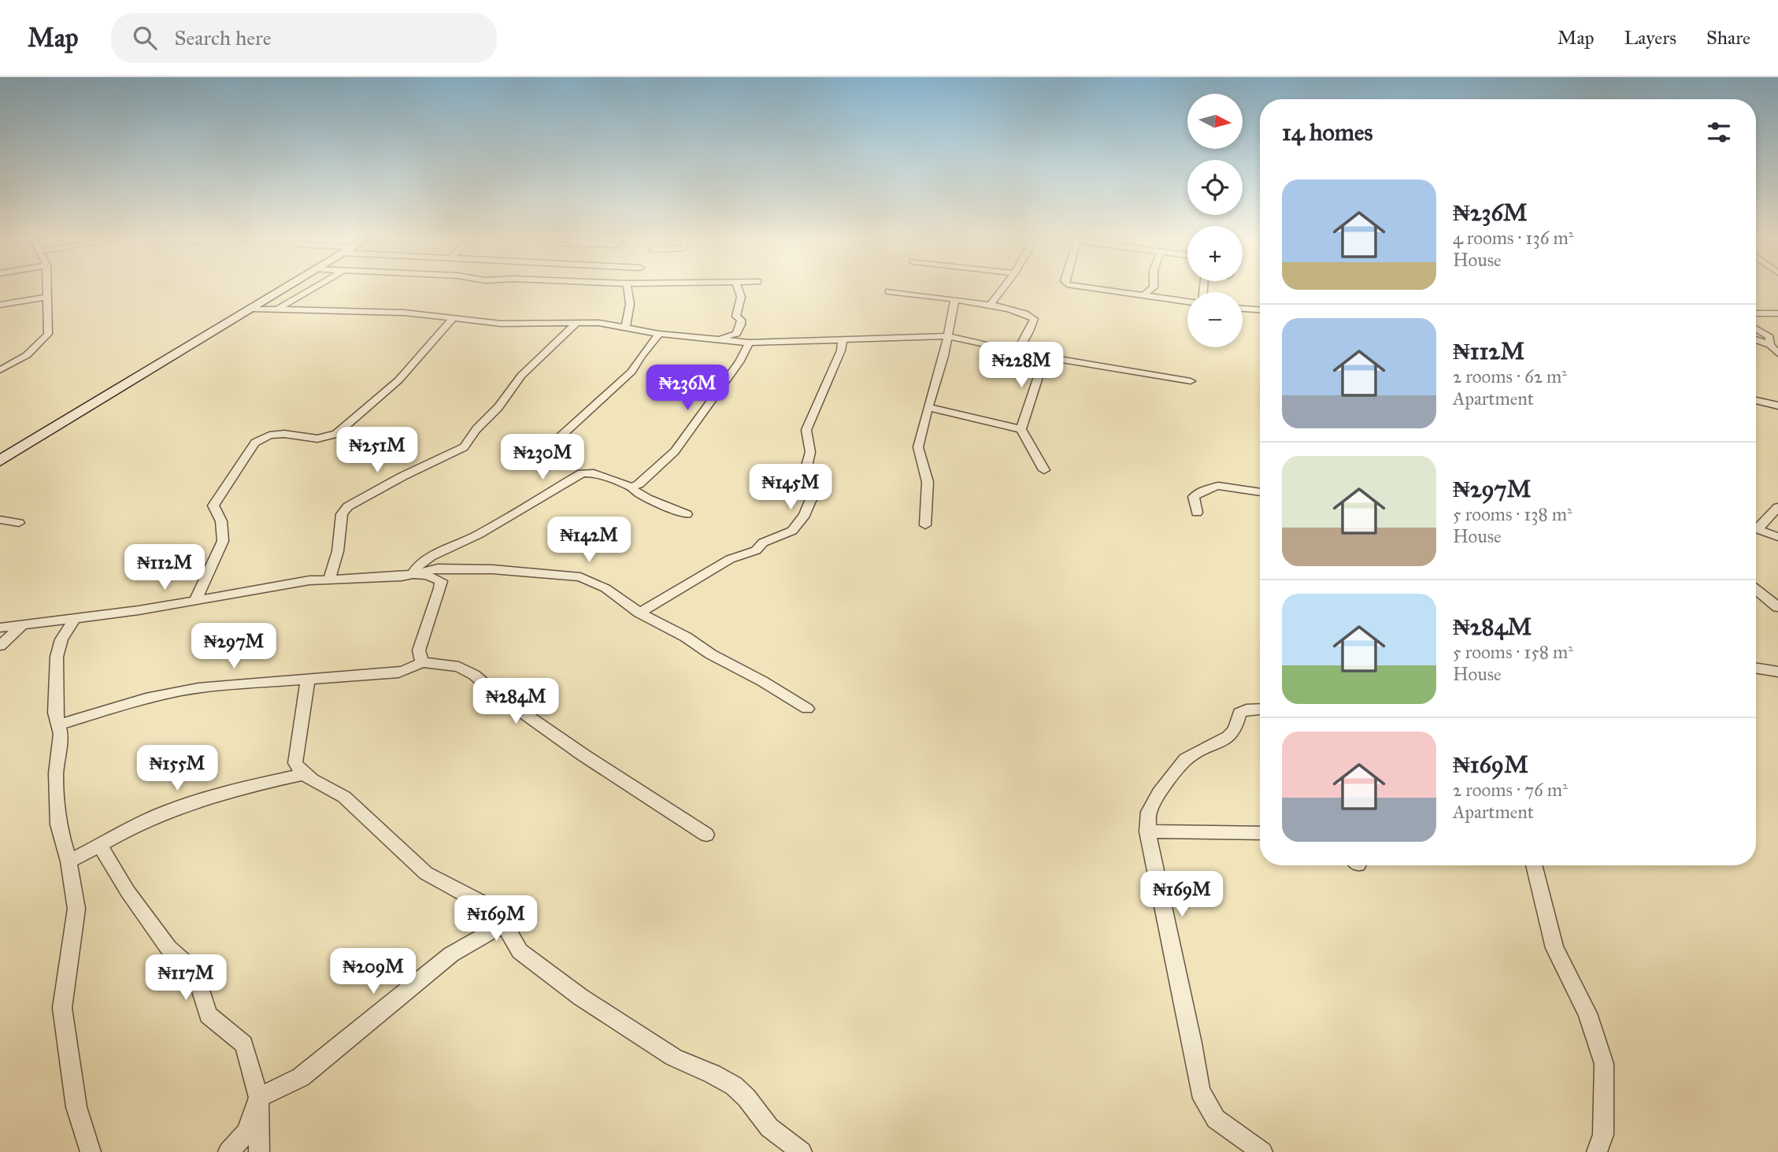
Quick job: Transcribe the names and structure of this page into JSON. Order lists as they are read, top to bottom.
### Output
{
  "north": "right",
  "page": {
    "header": "Map",
    "search": "Search here",
    "nav": ["Map", "Layers", "Share"],
    "map_buttons": ["+", "−"],
    "heading": "14 homes",
    "list": [
      {
        "name": "₦236M",
        "note": "4 rooms · 136 m² · House"
      },
      {
        "name": "₦112M",
        "note": "2 rooms · 62 m² · Apartment"
      },
      {
        "name": "₦297M",
        "note": "5 rooms · 138 m² · House"
      },
      {
        "name": "₦284M",
        "note": "5 rooms · 158 m² · House"
      },
      {
        "name": "₦169M",
        "note": "2 rooms · 76 m² · Apartment"
      }
    ],
    "price": [
      "₦228M",
      "₦236M",
      "₦251M",
      "₦230M",
      "₦145M",
      "₦142M",
      "₦112M",
      "₦297M",
      "₦284M",
      "₦155M",
      "₦169M",
      "₦169M",
      "₦209M",
      "₦117M"
    ]
  }
}
